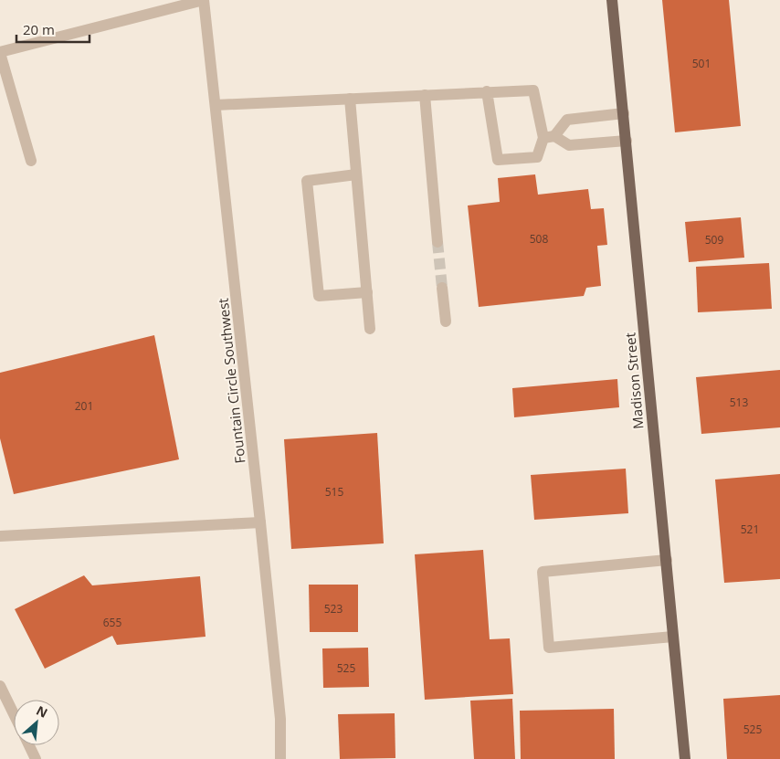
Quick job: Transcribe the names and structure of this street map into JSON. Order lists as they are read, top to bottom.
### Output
{
  "streets": {
    "main road": ["Madison Street"],
    "street": ["Fountain Circle Southwest"]
  },
  "house_numbers": [
    "501",
    "508",
    "509",
    "513",
    "201",
    "515",
    "521",
    "523",
    "655",
    "525",
    "525"
  ],
  "scale_bar": "20 m",
  "north": "top right"
}
